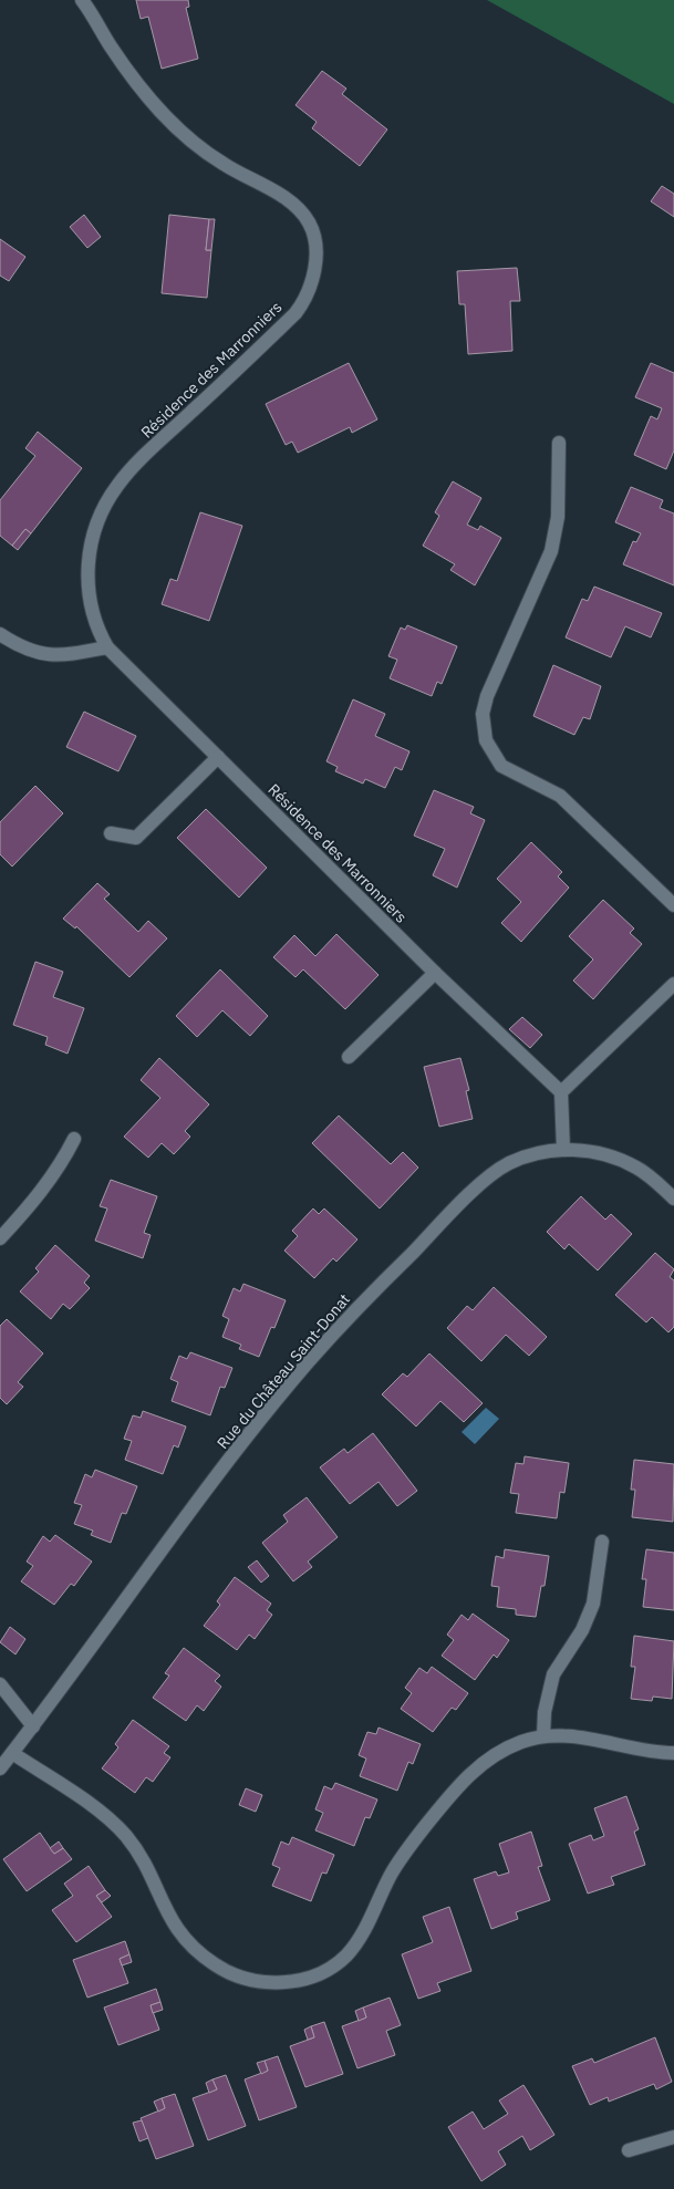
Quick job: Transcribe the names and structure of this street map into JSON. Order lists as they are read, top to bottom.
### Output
{
  "streets": {
    "street": ["Résidence des Marronniers", "Rue du Château Saint-Donat"]
  }
}
